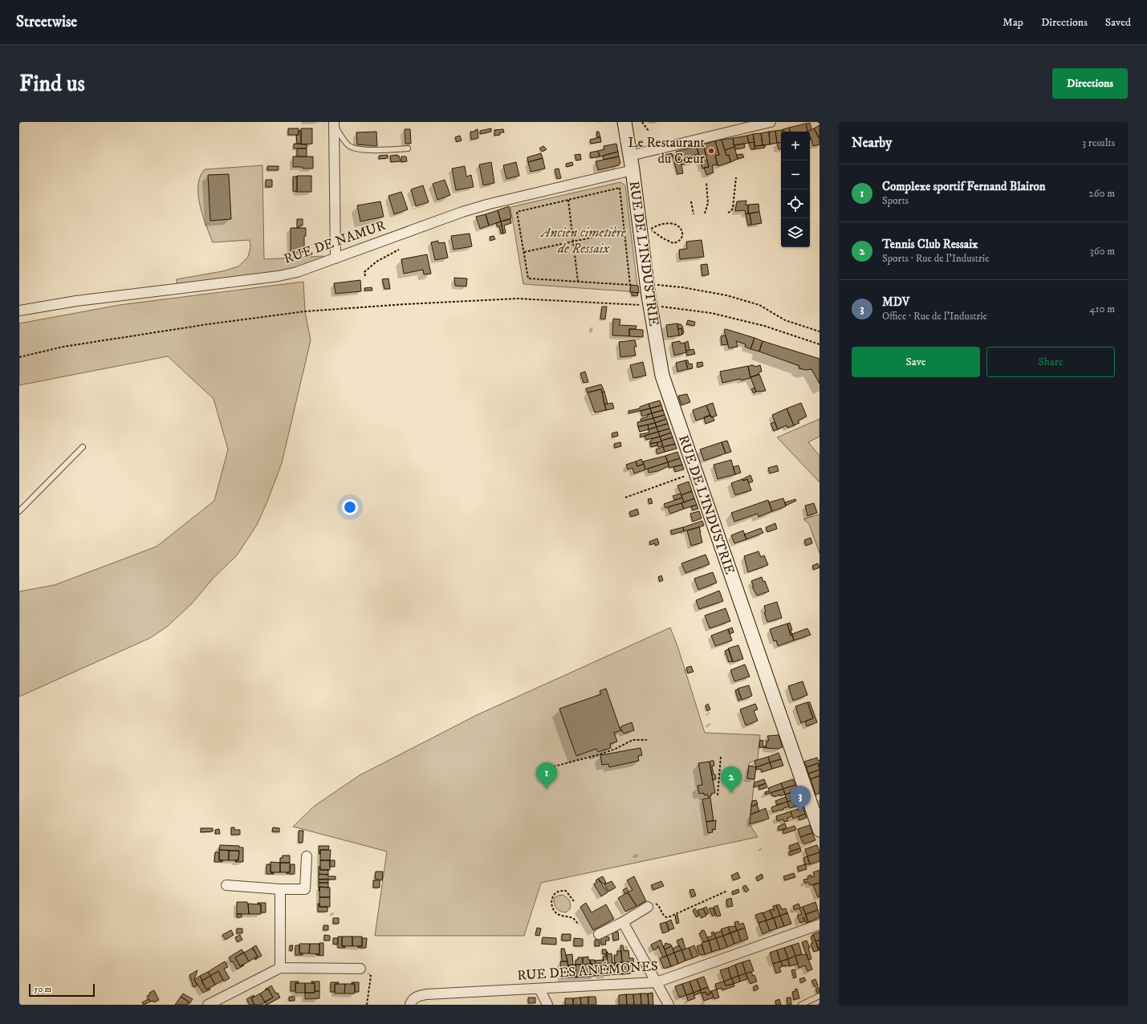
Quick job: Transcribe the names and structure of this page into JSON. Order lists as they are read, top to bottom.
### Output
{
  "streets": {
    "street": ["RUE DE NAMUR", "RUE DE L'INDUSTRIE", "RUE DES ANÉMONES"]
  },
  "crossings": [
    ["RUE DE NAMUR", "RUE DE L'INDUSTRIE"]
  ],
  "parks": ["Ancien cimetière de Ressaix"],
  "places": ["Le Restaurant du Cœur"],
  "scale_bar": "50 m",
  "page": {
    "header": "Streetwise",
    "nav": ["Map", "Directions", "Saved"],
    "buttons": [
      "Directions",
      ["Save", "Share"]
    ],
    "title": "Find us",
    "heading": ["Nearby", "3 results"],
    "map_buttons": ["+", "−"],
    "list": [
      {
        "mark": "1",
        "name": "Complexe sportif Fernand Blairon",
        "note": "Sports",
        "value": "260 m"
      },
      {
        "mark": "2",
        "name": "Tennis Club Ressaix",
        "note": "Sports · Rue de l'Industrie",
        "value": "360 m"
      },
      {
        "mark": "3",
        "name": "MDV",
        "note": "Office · Rue de l'Industrie",
        "value": "410 m"
      }
    ],
    "pins": ["1", "2", "3"],
    "scale": "50 m"
  }
}
